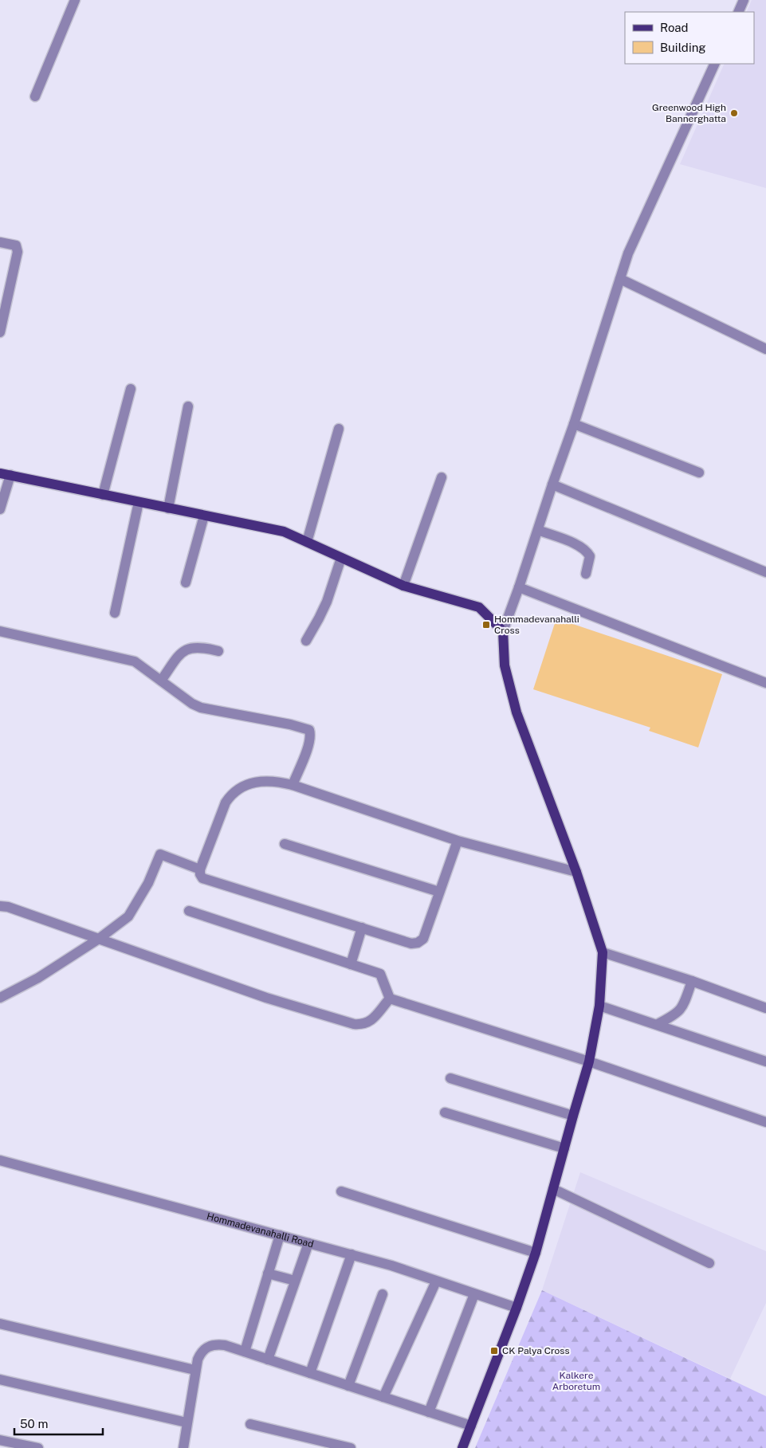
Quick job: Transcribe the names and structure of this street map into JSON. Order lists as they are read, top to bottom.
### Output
{
  "streets": {
    "street": ["Hommadevanahalli Road"]
  },
  "parks": ["Kalkere Arboretum"],
  "places": {
    "other": ["Greenwood High Bannerghatta"],
    "transit": ["Hommadevanahalli Cross", "CK Palya Cross"]
  },
  "legend": ["Road", "Building"],
  "scale_bar": "50 m"
}
